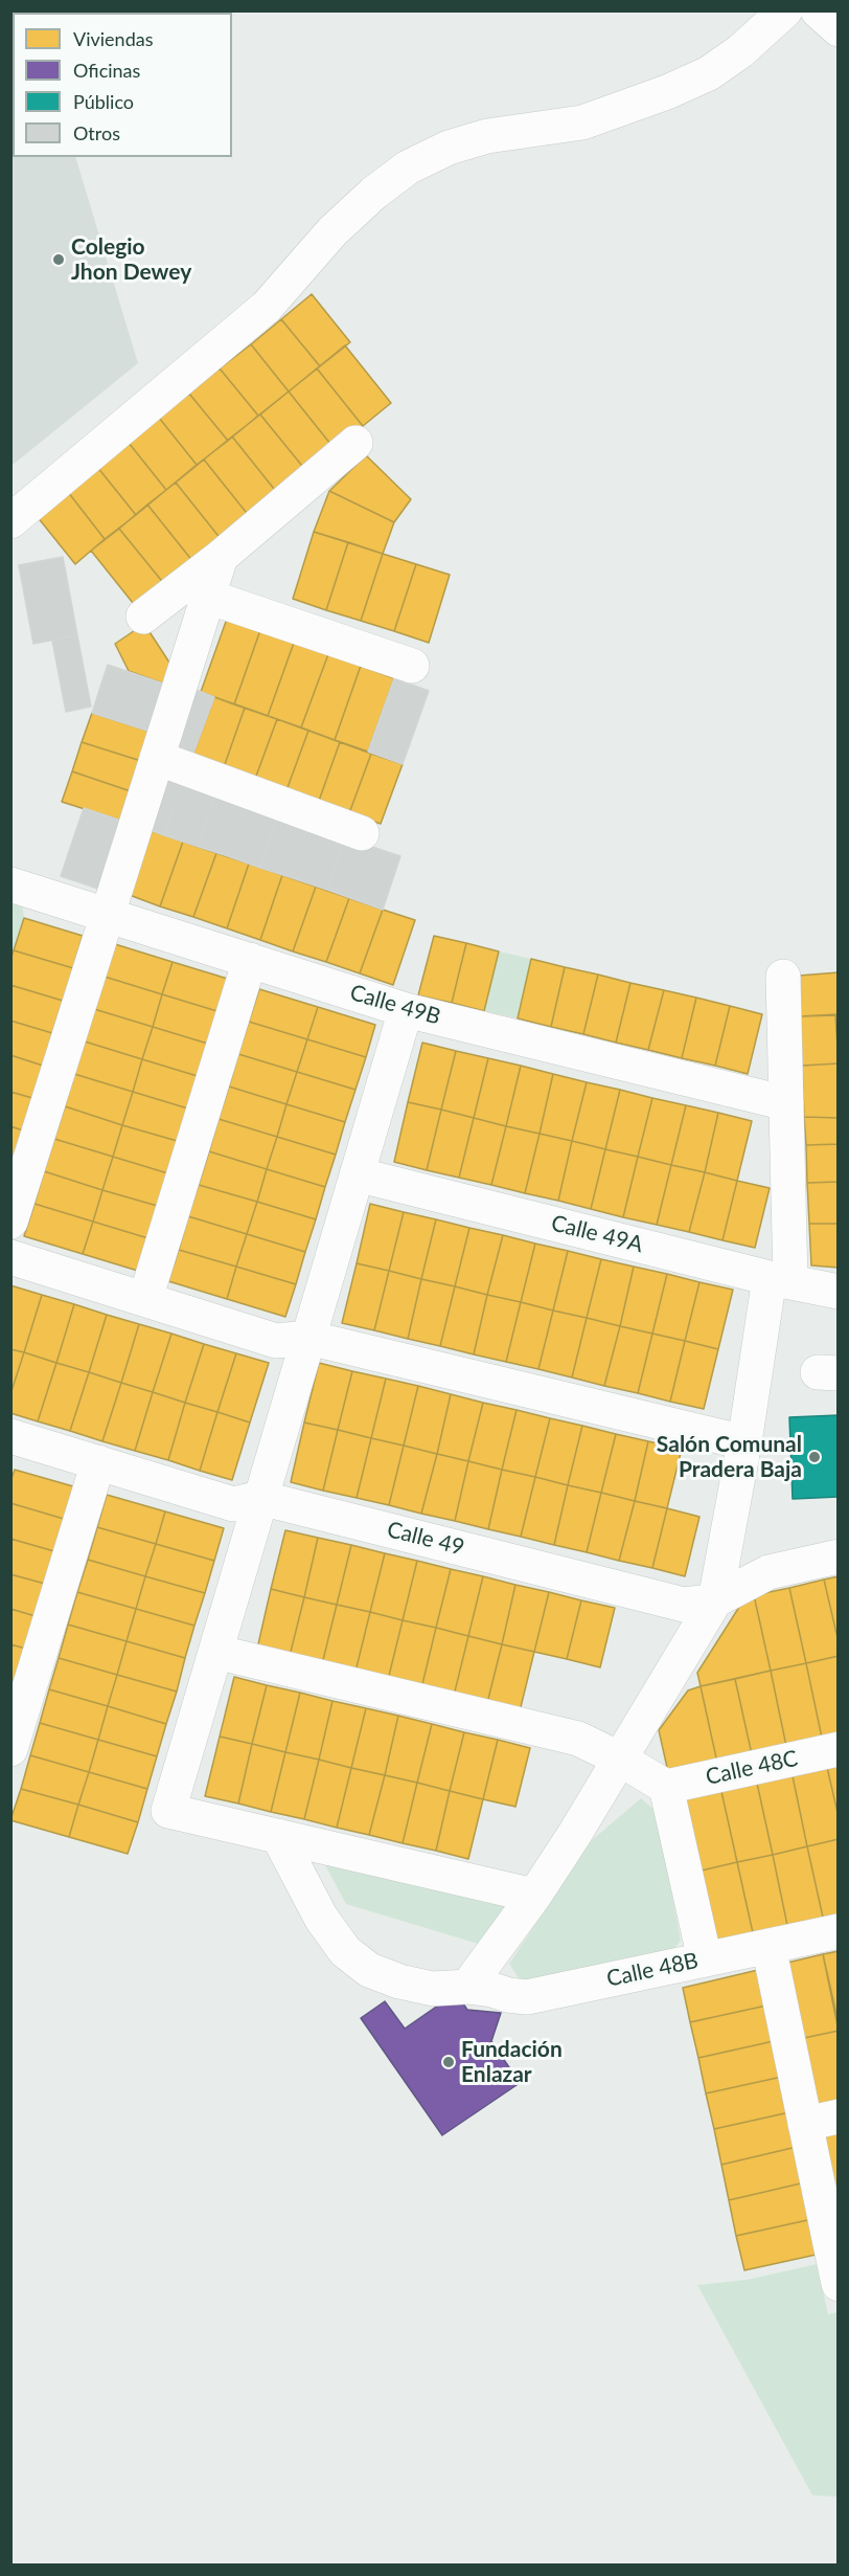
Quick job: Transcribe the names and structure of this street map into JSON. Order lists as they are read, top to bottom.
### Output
{
  "streets": {
    "street": [
      "Calle 49B",
      "Calle 49A",
      "Calle 49",
      "Calle 48C",
      "Calle 48B"
    ]
  },
  "places": ["Colegio Jhon Dewey", "Salón Comunal Pradera Baja", "Fundación Enlazar"],
  "legend": [
    "Viviendas",
    "Oficinas",
    "Público",
    "Otros"
  ]
}
